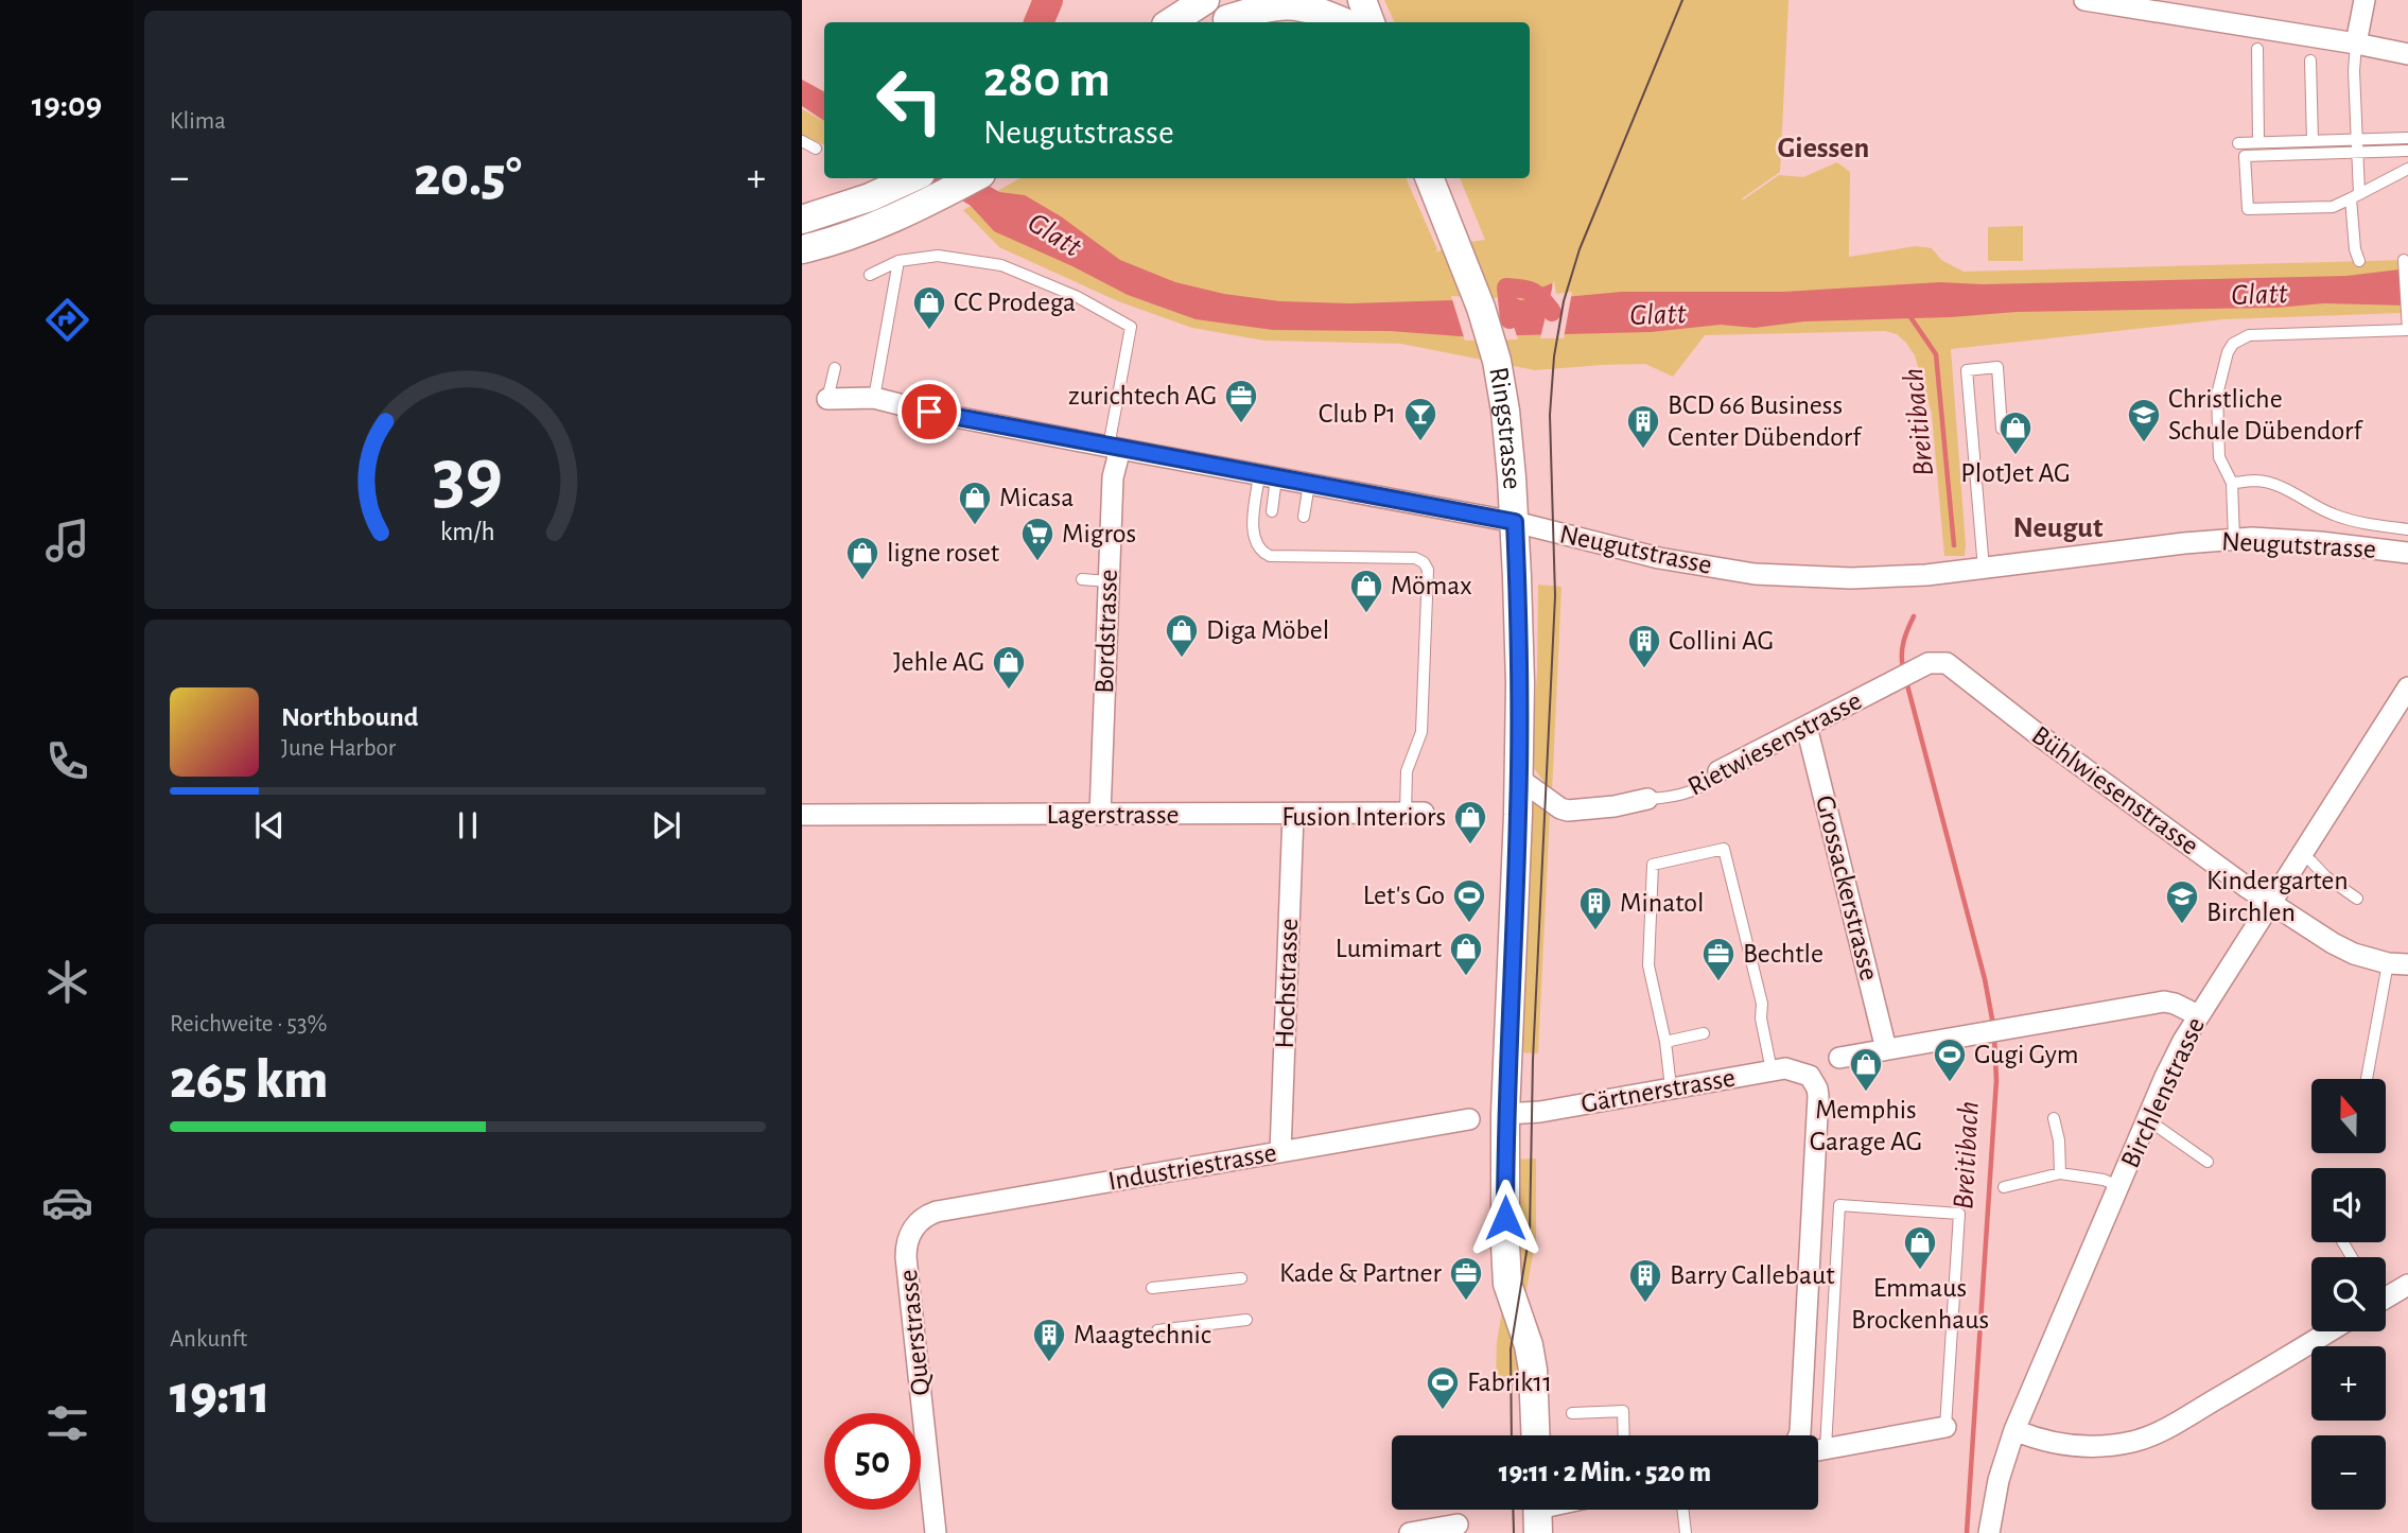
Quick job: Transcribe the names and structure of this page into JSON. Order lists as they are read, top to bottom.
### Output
{
  "streets": {
    "main road": ["Ringstrasse"],
    "street": [
      "Neugutstrasse",
      "Bordstrasse",
      "Rietwiesenstrasse",
      "Bühlwiesenstrasse",
      "Lagerstrasse",
      "Grossackerstrasse",
      "Hochstrasse",
      "Gärtnerstrasse",
      "Birchlenstrasse",
      "Industriestrasse",
      "Querstrasse"
    ]
  },
  "crossings": [
    ["Ringstrasse", "Neugutstrasse"],
    ["Ringstrasse", "Rietwiesenstrasse"],
    ["Ringstrasse", "Gärtnerstrasse"],
    ["Neugutstrasse", "Bordstrasse"],
    ["Bordstrasse", "Lagerstrasse"],
    ["Rietwiesenstrasse", "Bühlwiesenstrasse"],
    ["Rietwiesenstrasse", "Grossackerstrasse"],
    ["Bühlwiesenstrasse", "Birchlenstrasse"],
    ["Lagerstrasse", "Hochstrasse"],
    ["Hochstrasse", "Industriestrasse"],
    ["Industriestrasse", "Querstrasse"]
  ],
  "districts": ["Giessen", "Neugut"],
  "water": ["Glatt", "Breitibach"],
  "places": {
    "shop": [
      "CC Prodega",
      "PlotJet AG",
      "Micasa",
      "ligne roset",
      "Mömax",
      "Diga Möbel",
      "Jehle AG",
      "Fusion Interiors",
      "Lumimart",
      "Memphis Garage AG",
      "Emmaus Brockenhaus"
    ],
    "office": ["zurichtech AG", "Bechtle", "Kade & Partner"],
    "bar": ["Club P1"],
    "school or university": ["Christliche Schule Dübendorf", "Kindergarten Birchlen"],
    "building": [
      "BCD 66 Business Center Dübendorf",
      "Collini AG",
      "Minatol",
      "Barry Callebaut",
      "Maagtechnic"
    ],
    "supermarket": ["Migros"],
    "sports": ["Let's Go", "Gugi Gym", "Fabrik11"]
  },
  "north": "top",
  "page": {
    "tabs": "19:09",
    "tile": [
      "Klima",
      ["Reichweite · 53%", "265 km"],
      ["Ankunft", "19:11"]
    ],
    "turn": ["280 m", "Neugutstrasse"],
    "heat": ["−", "20.5°", "+"],
    "song": ["Northbound", "June Harbor"],
    "map_buttons": ["+", "−"],
    "limit": "50",
    "trip": "19:11 · 2 Min. · 520 m",
    "gauge": ["39", "km/h"]
  }
}
